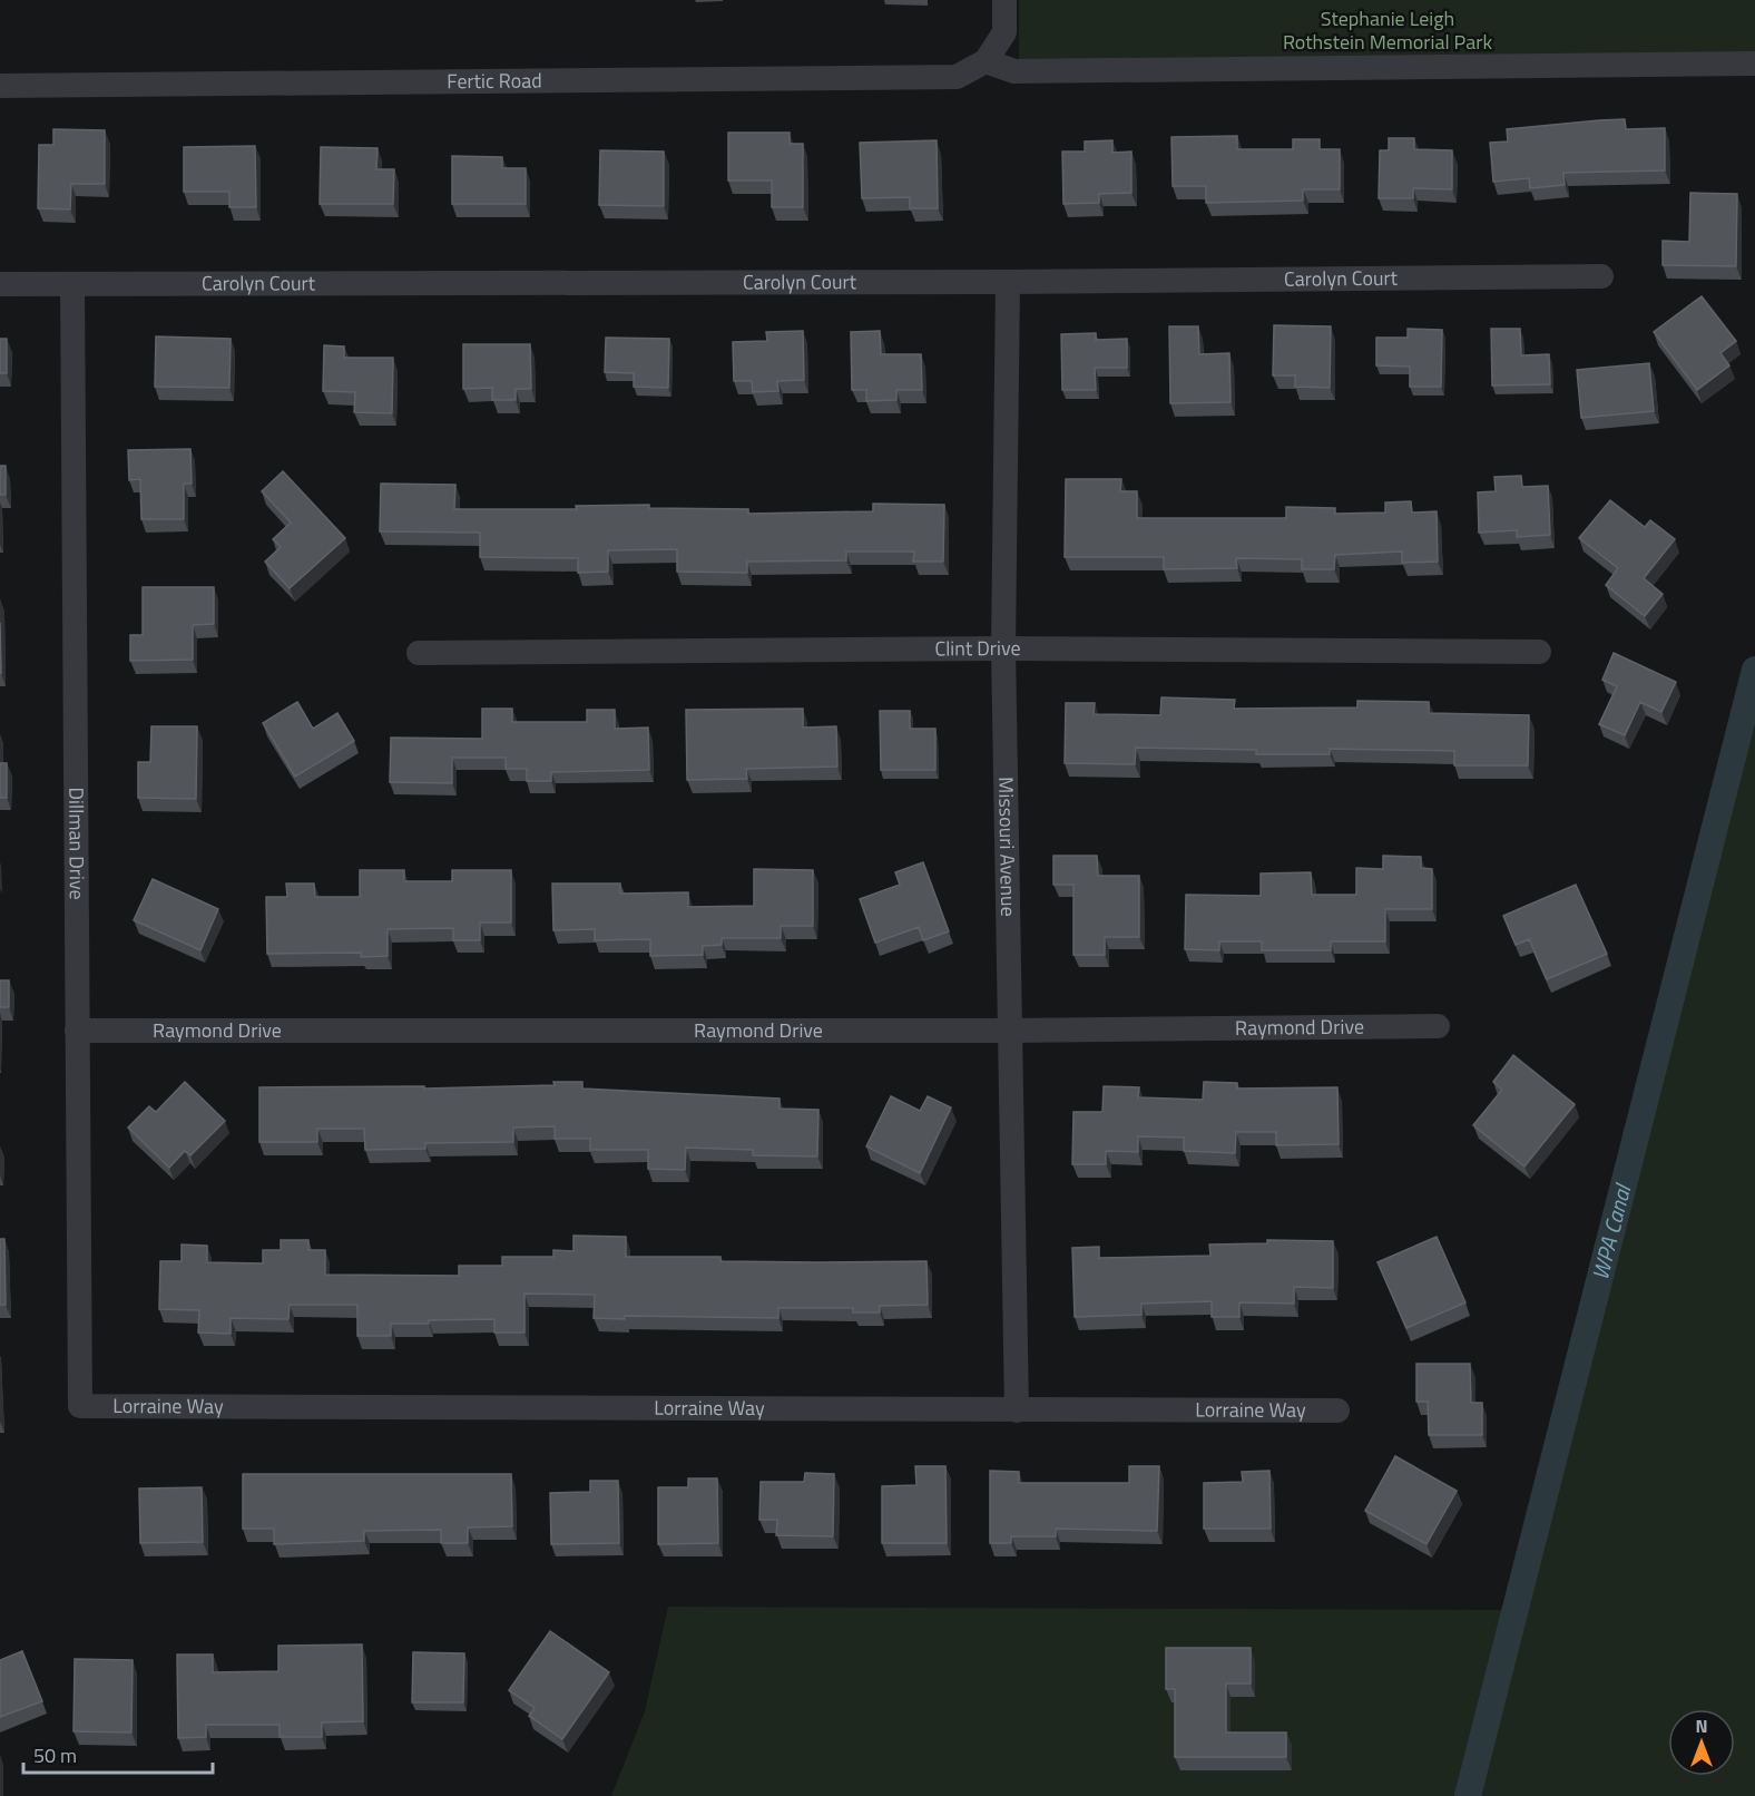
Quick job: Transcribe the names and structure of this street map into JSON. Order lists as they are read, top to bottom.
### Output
{
  "streets": {
    "street": [
      "Fertic Road",
      "Carolyn Court",
      "Clint Drive",
      "Dillman Drive",
      "Missouri Avenue",
      "Raymond Drive",
      "Lorraine Way"
    ]
  },
  "crossings": [
    ["Carolyn Court", "Dillman Drive"],
    ["Carolyn Court", "Missouri Avenue"],
    ["Clint Drive", "Missouri Avenue"],
    ["Dillman Drive", "Raymond Drive"],
    ["Dillman Drive", "Lorraine Way"],
    ["Missouri Avenue", "Raymond Drive"],
    ["Missouri Avenue", "Lorraine Way"]
  ],
  "water": ["WPA Canal"],
  "parks": ["Stephanie Leigh Rothstein Memorial Park"],
  "scale_bar": "50 m",
  "north": "top"
}
